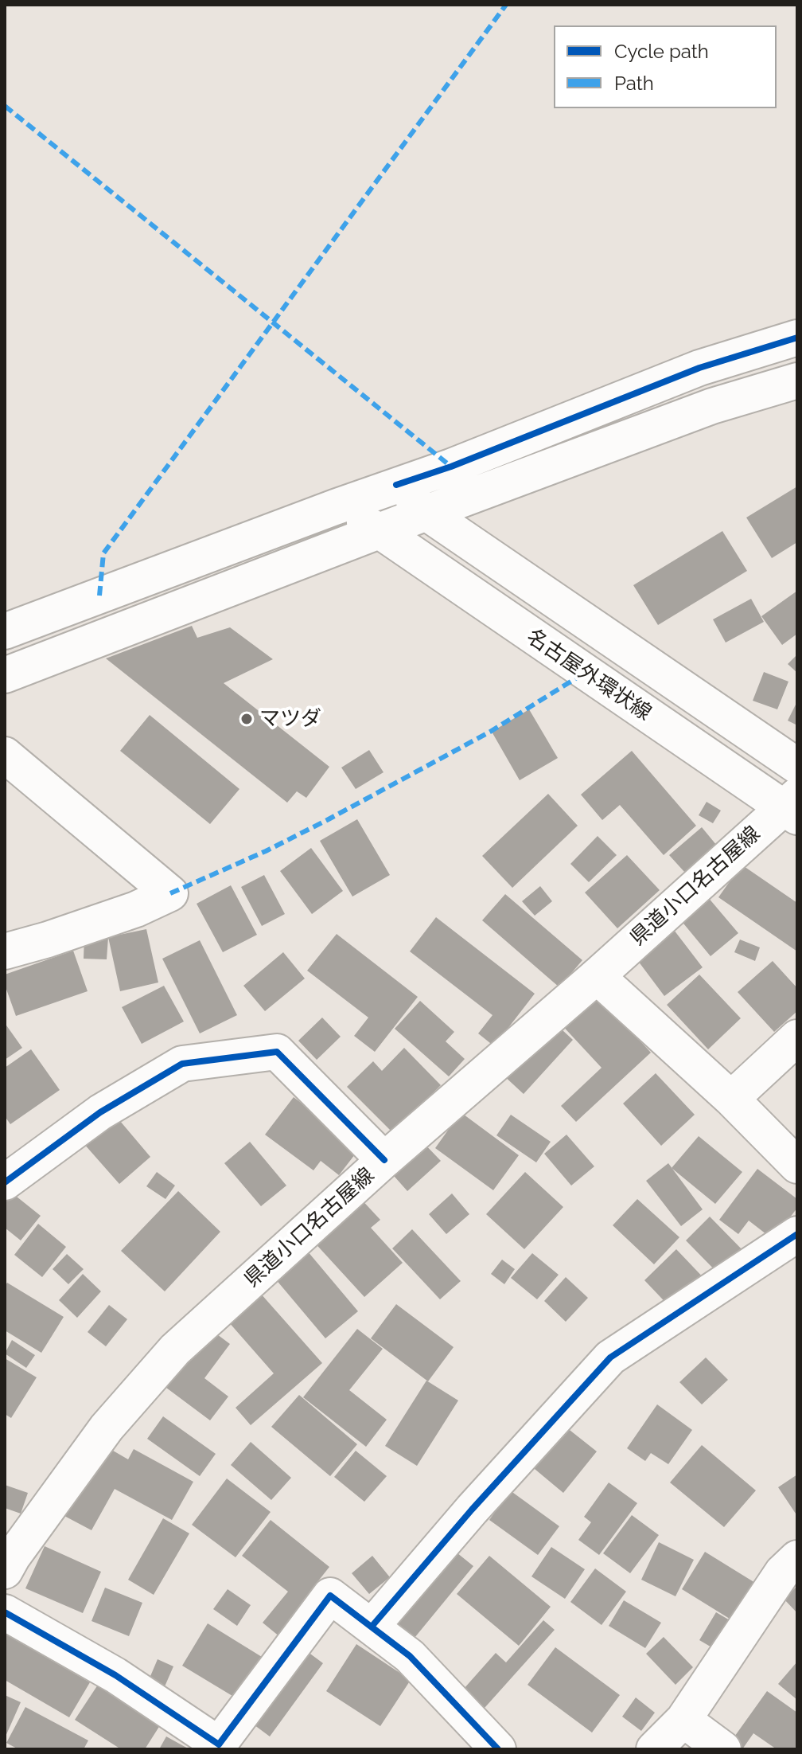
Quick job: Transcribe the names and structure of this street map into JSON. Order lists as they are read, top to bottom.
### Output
{
  "streets": {
    "street": ["名古屋外環状線", "県道小口名古屋線"]
  },
  "crossings": [
    ["名古屋外環状線", "県道小口名古屋線"]
  ],
  "places": ["マツダ"],
  "legend": ["Cycle path", "Path"]
}
